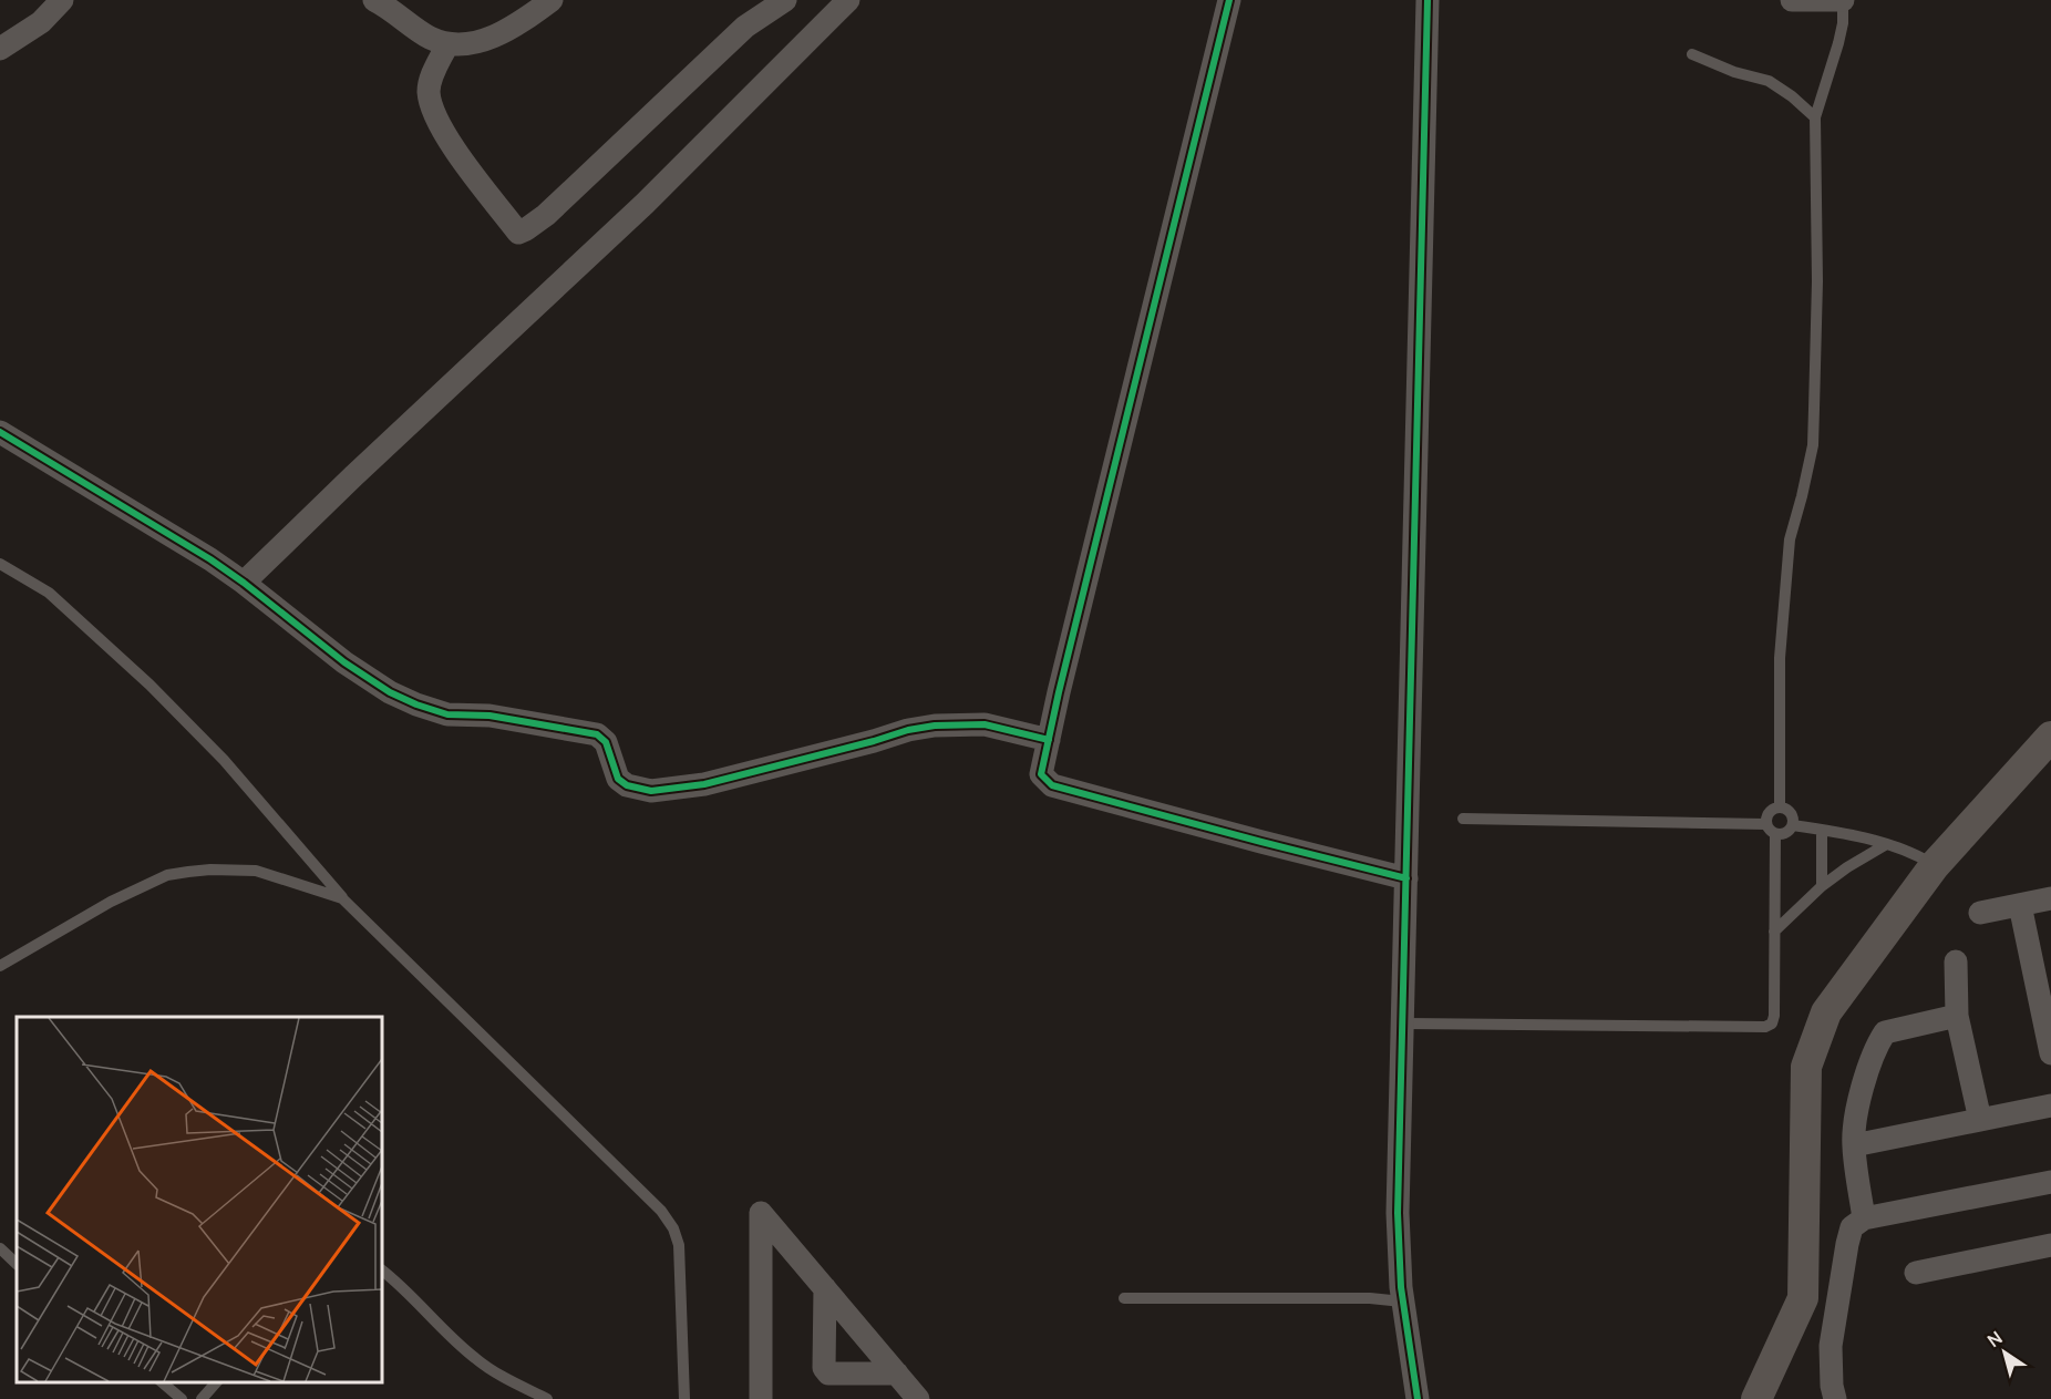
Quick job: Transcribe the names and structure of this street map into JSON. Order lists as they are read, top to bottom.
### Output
{
  "north": "top left"
}
